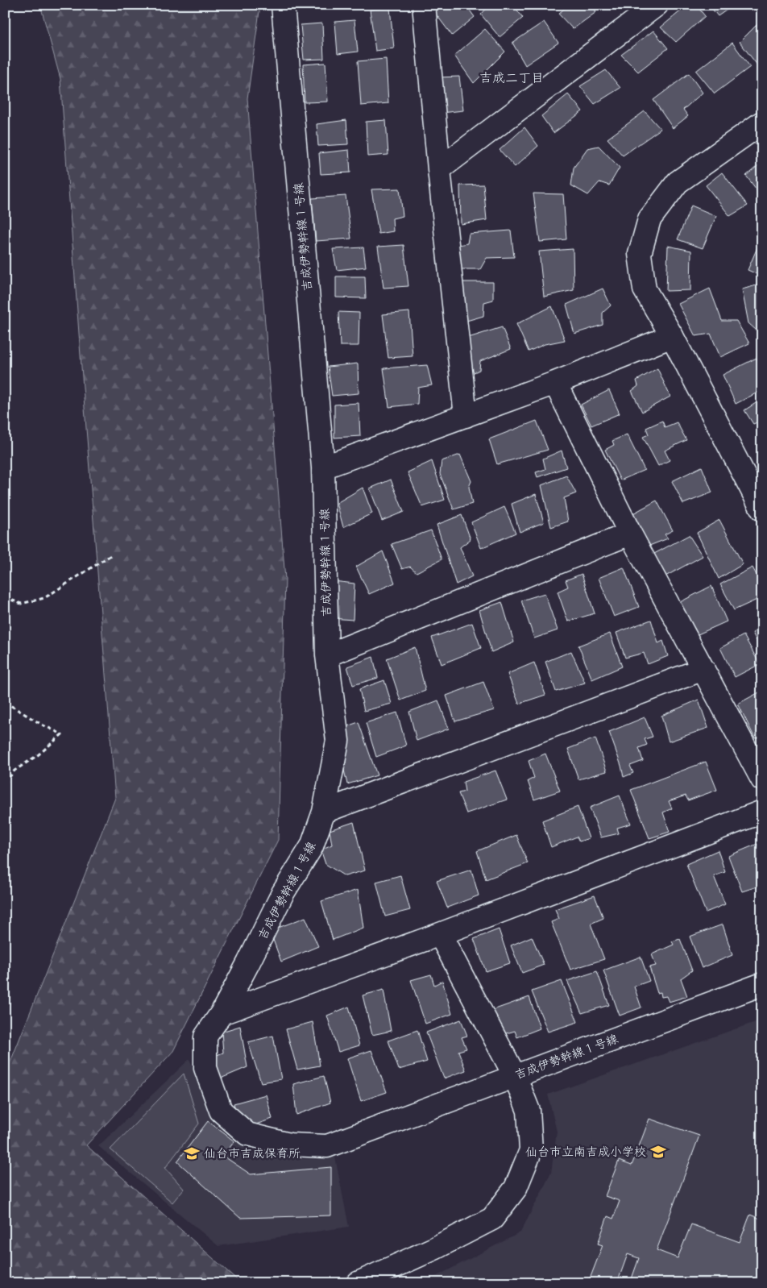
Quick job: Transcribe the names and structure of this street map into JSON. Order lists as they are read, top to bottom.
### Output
{
  "streets": {
    "street": ["吉成伊勢幹線１号線"]
  },
  "districts": ["吉成二丁目"],
  "places": {
    "school or university": ["仙台市立南吉成小学校", "仙台市吉成保育所"]
  }
}
